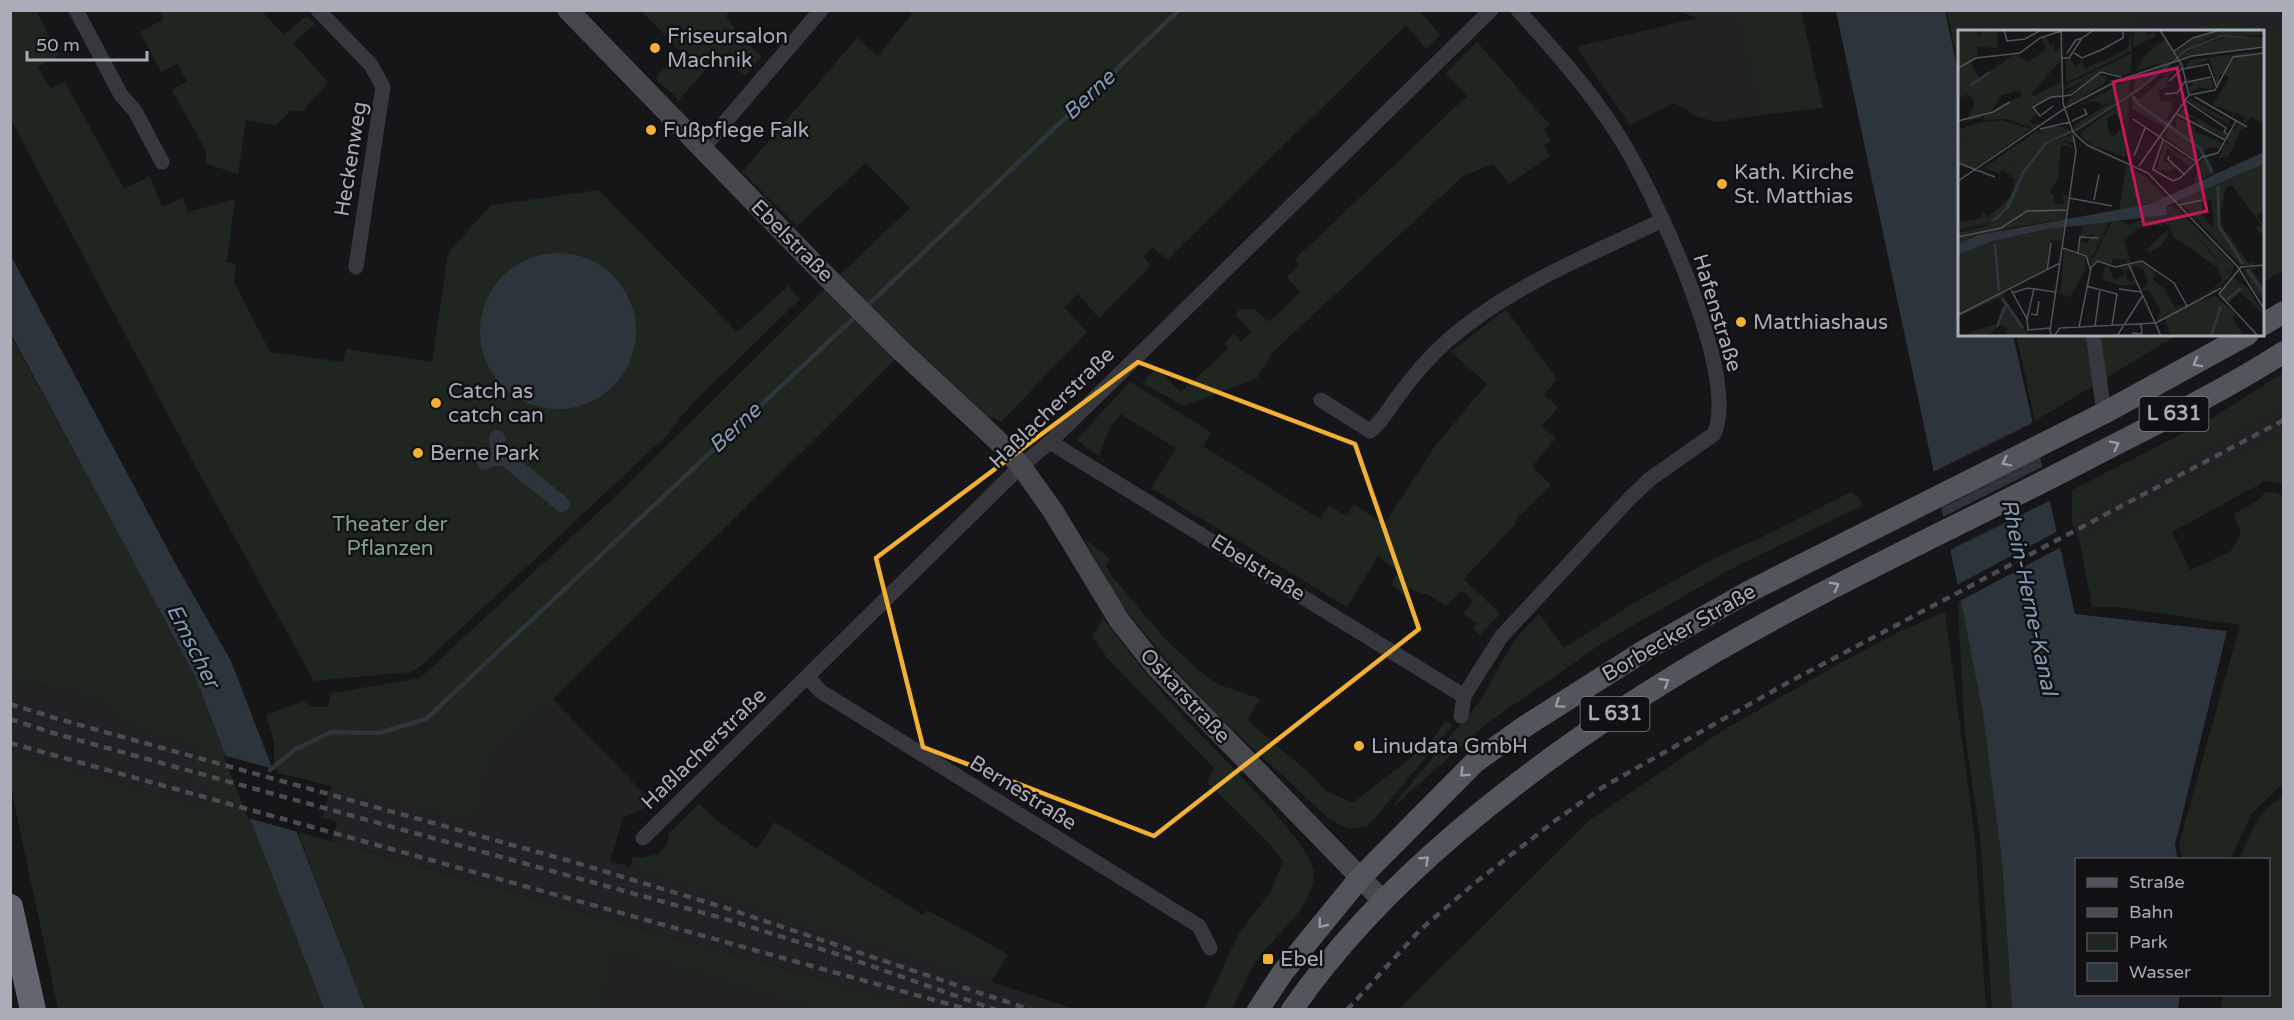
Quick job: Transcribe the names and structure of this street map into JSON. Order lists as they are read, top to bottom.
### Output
{
  "streets": {
    "main road": ["L 631", "Borbecker Straße"],
    "street": [
      "Heckenweg",
      "Ebelstraße",
      "Hafenstraße",
      "Haßlacherstraße",
      "Oskarstraße",
      "Bernestraße"
    ]
  },
  "crossings": [
    ["Ebelstraße", "Hafenstraße"],
    ["Ebelstraße", "Haßlacherstraße"],
    ["Ebelstraße", "Oskarstraße"],
    ["Haßlacherstraße", "Oskarstraße"],
    ["Haßlacherstraße", "Bernestraße"],
    ["L 631", "Borbecker Straße"],
    ["Borbecker Straße", "Oskarstraße"]
  ],
  "water": ["Berne", "Rhein-Herne-Kanal", "Emscher"],
  "parks": ["Theater der Pflanzen"],
  "places": {
    "other": [
      "Friseursalon Machnik",
      "Fußpflege Falk",
      "Kath. Kirche St. Matthias",
      "Matthiashaus",
      "Catch as catch can",
      "Berne Park",
      "Linudata GmbH"
    ],
    "transit": ["Ebel"]
  },
  "legend": [
    "Straße",
    "Bahn",
    "Park",
    "Wasser"
  ],
  "scale_bar": "50 m"
}
